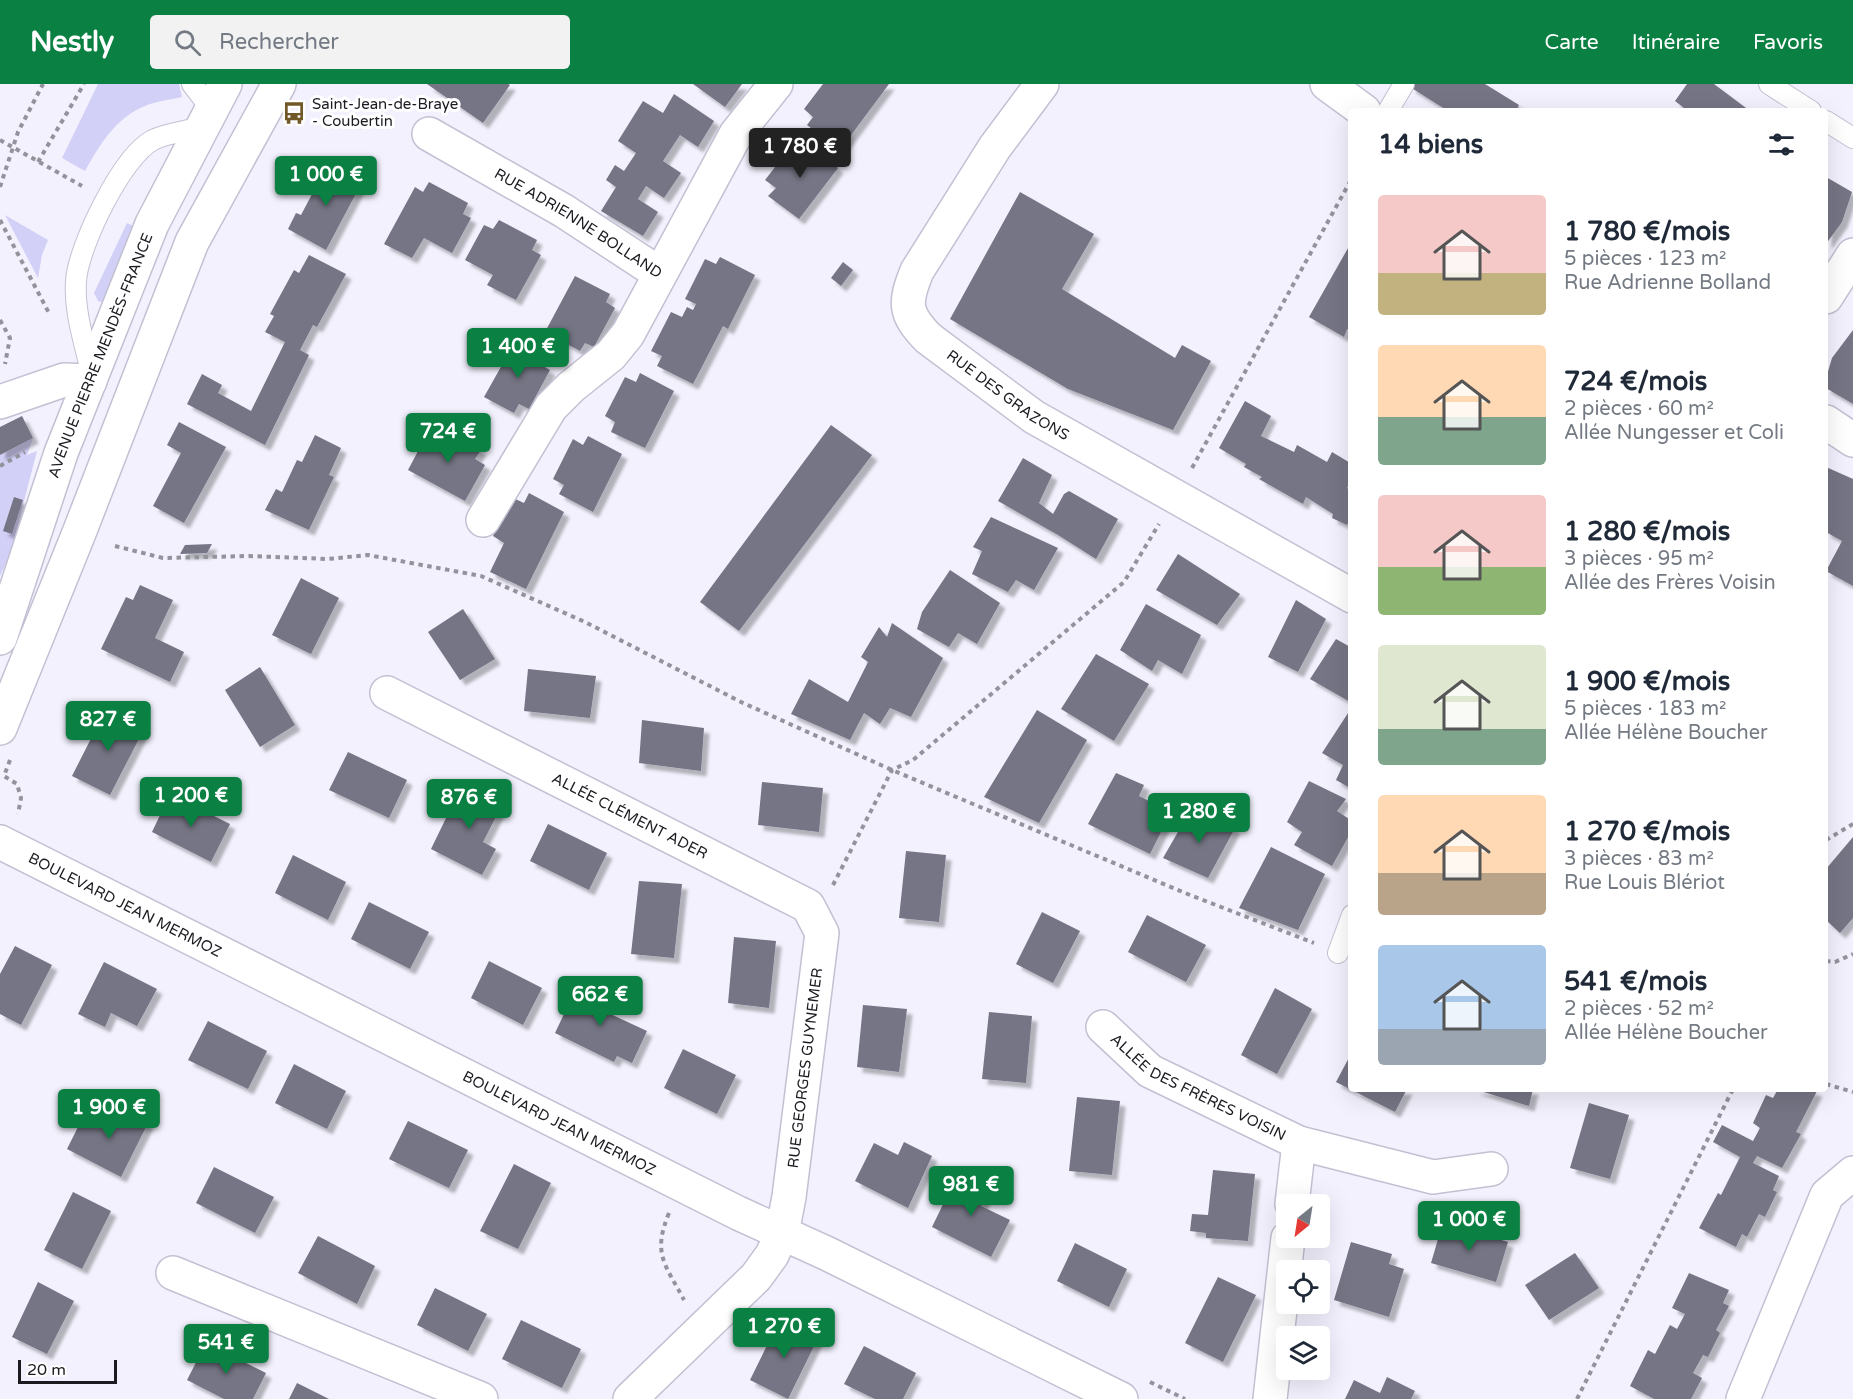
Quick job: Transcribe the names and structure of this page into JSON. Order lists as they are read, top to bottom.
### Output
{
  "streets": {
    "street": [
      "RUE ADRIENNE BOLLAND",
      "AVENUE PIERRE MENDÈS-FRANCE",
      "RUE DES GRAZONS",
      "ALLÉE CLÉMENT ADER",
      "BOULEVARD JEAN MERMOZ",
      "RUE GEORGES GUYNEMER",
      "ALLÉE DES FRÈRES VOISIN"
    ]
  },
  "crossings": [
    ["ALLÉE CLÉMENT ADER", "RUE GEORGES GUYNEMER"],
    ["BOULEVARD JEAN MERMOZ", "RUE GEORGES GUYNEMER"]
  ],
  "places": {
    "bus stop": ["Saint-Jean-de-Braye - Coubertin"]
  },
  "scale_bar": "20 m",
  "north": "bottom left",
  "page": {
    "header": "Nestly",
    "search": "Rechercher",
    "nav": ["Carte", "Itinéraire", "Favoris"],
    "heading": "14 biens",
    "price": [
      "1 780 €",
      "1 000 €",
      "1 400 €",
      "724 €",
      "827 €",
      "1 200 €",
      "876 €",
      "1 280 €",
      "662 €",
      "1 900 €",
      "981 €",
      "1 000 €",
      "1 270 €",
      "541 €"
    ],
    "list": [
      {
        "name": "1 780 €/mois",
        "note": "5 pièces · 123 m² · Rue Adrienne Bolland"
      },
      {
        "name": "724 €/mois",
        "note": "2 pièces · 60 m² · Allée Nungesser et Coli"
      },
      {
        "name": "1 280 €/mois",
        "note": "3 pièces · 95 m² · Allée des Frères Voisin"
      },
      {
        "name": "1 900 €/mois",
        "note": "5 pièces · 183 m² · Allée Hélène Boucher"
      },
      {
        "name": "1 270 €/mois",
        "note": "3 pièces · 83 m² · Rue Louis Blériot"
      },
      {
        "name": "541 €/mois",
        "note": "2 pièces · 52 m² · Allée Hélène Boucher"
      }
    ],
    "scale": "20 m"
  }
}
